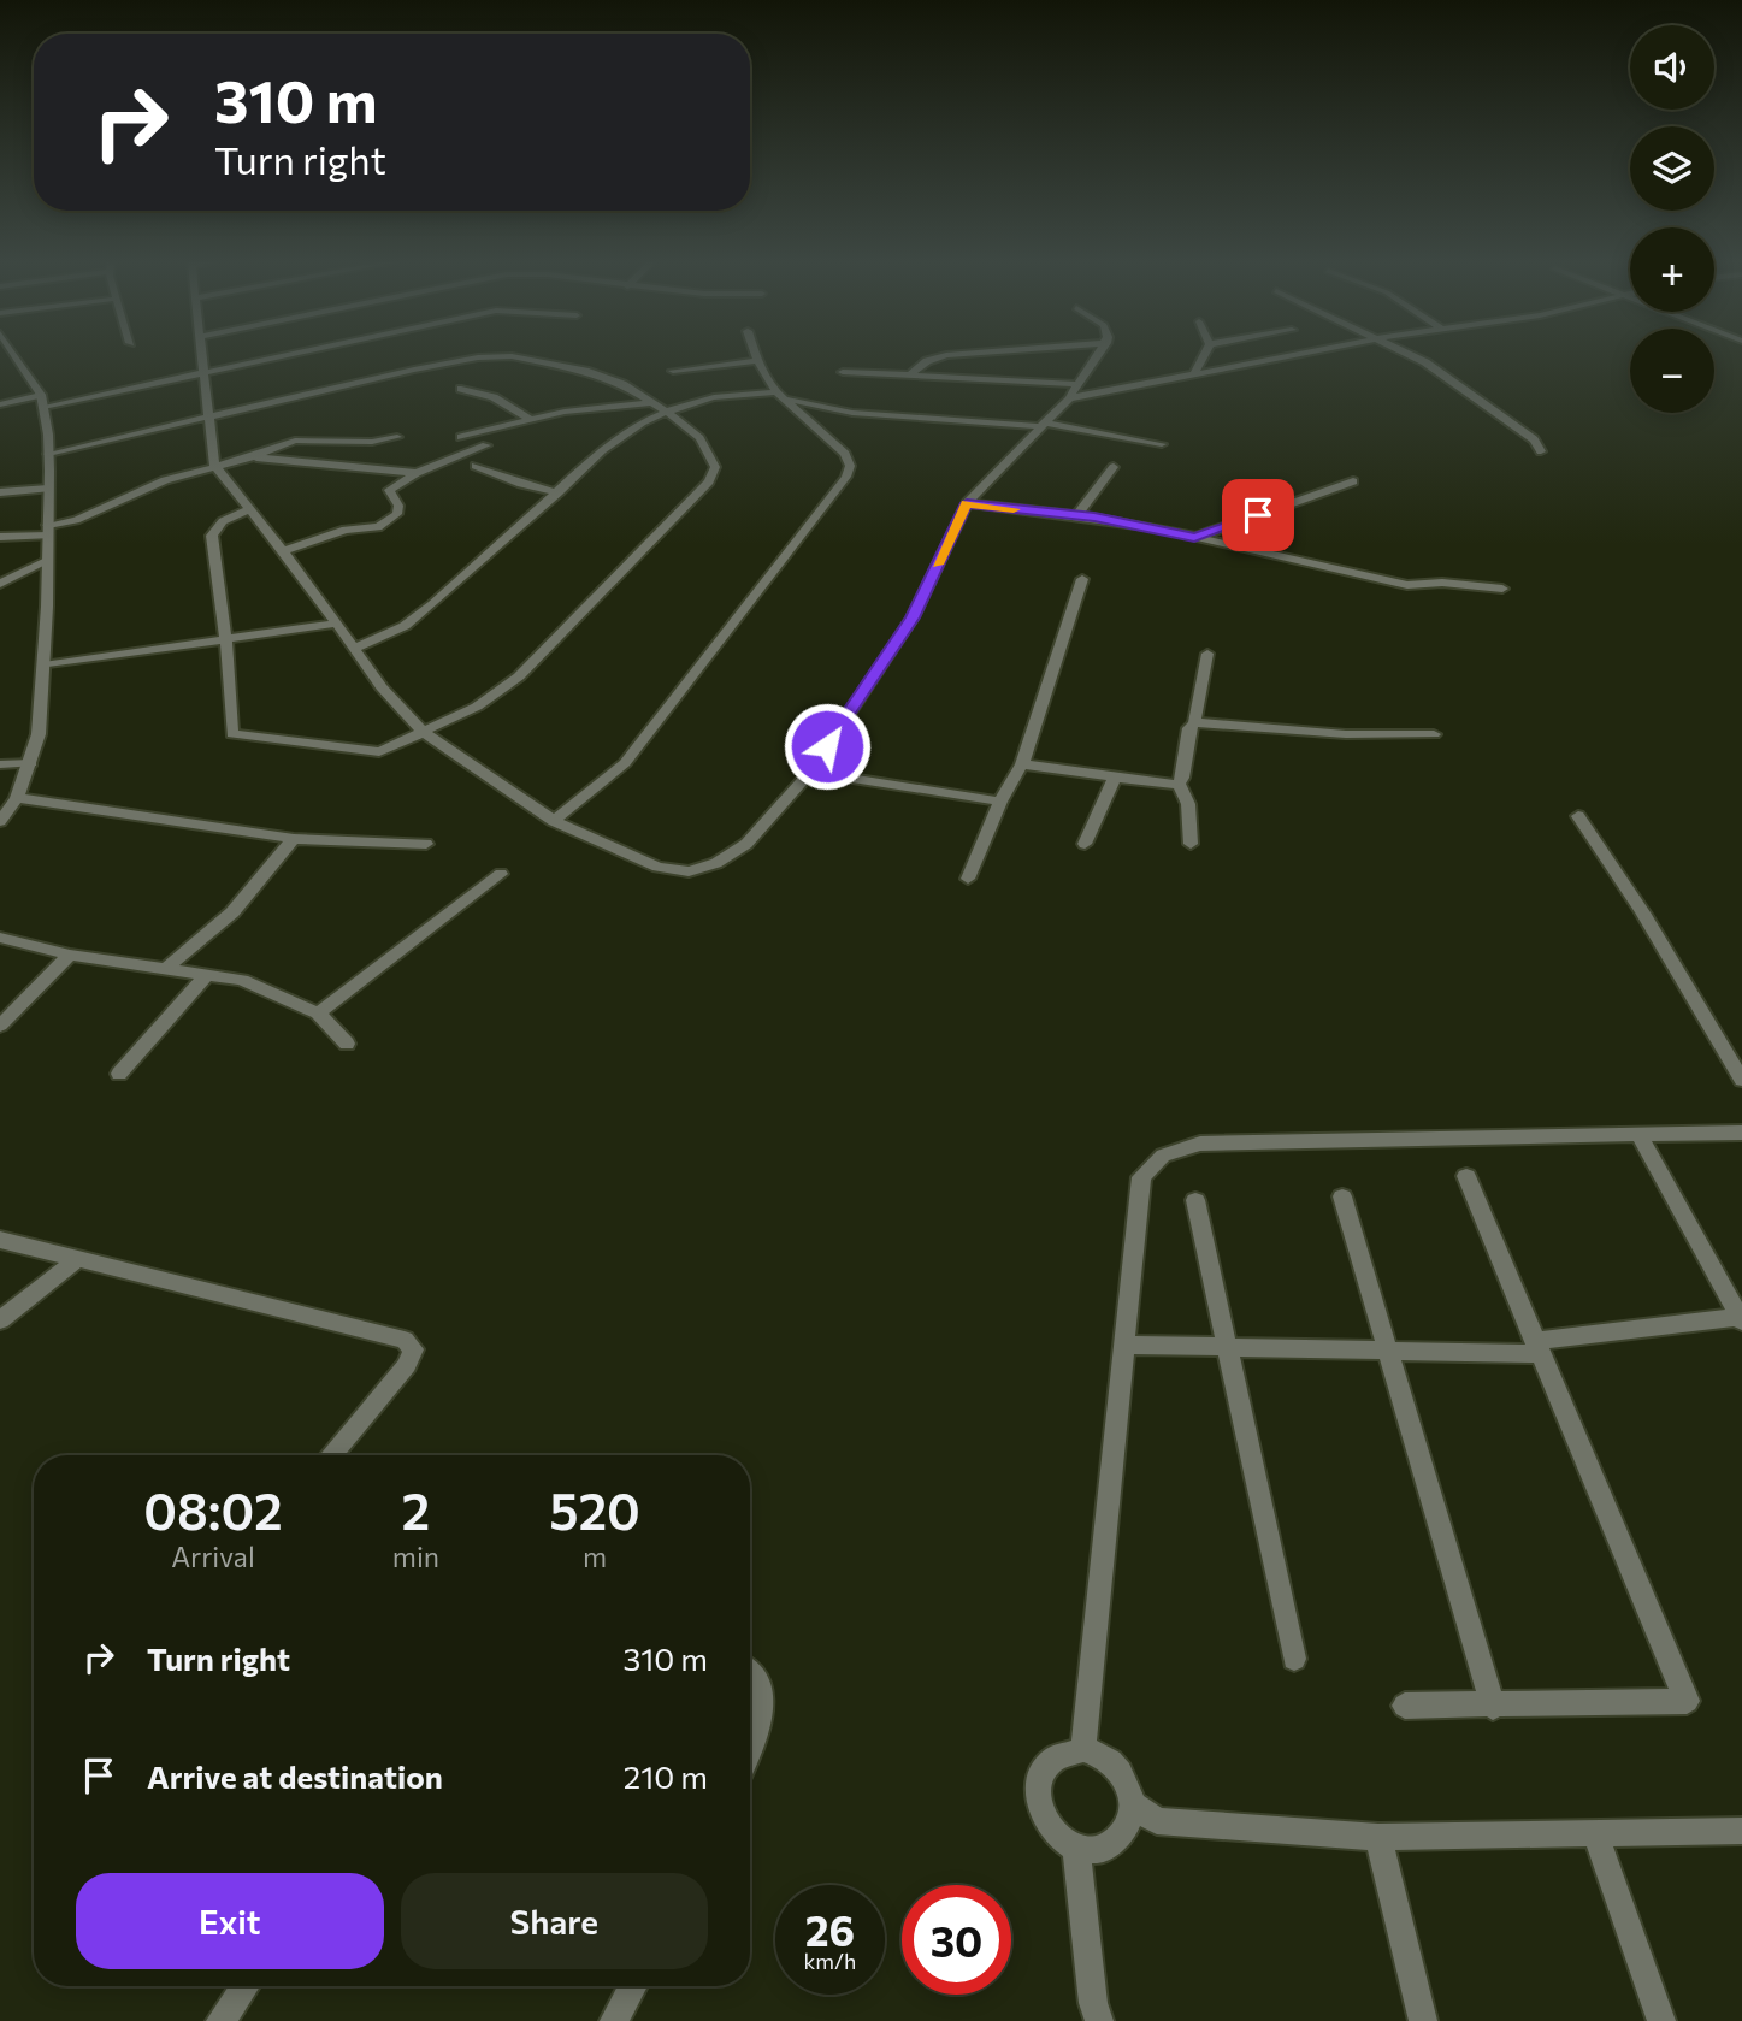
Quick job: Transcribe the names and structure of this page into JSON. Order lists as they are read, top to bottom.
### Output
{
  "page": {
    "map_buttons": ["+", "−"],
    "turn": ["310 m", "Turn right"],
    "eta": [
      "08:02",
      "Arrival",
      "2",
      "min",
      "520",
      "m"
    ],
    "list": [
      {
        "name": "Turn right",
        "value": "310 m"
      },
      {
        "name": "Arrive at destination",
        "value": "210 m"
      }
    ],
    "buttons": ["Exit", "Share"],
    "speed": "26 km/h",
    "limit": "30"
  }
}
